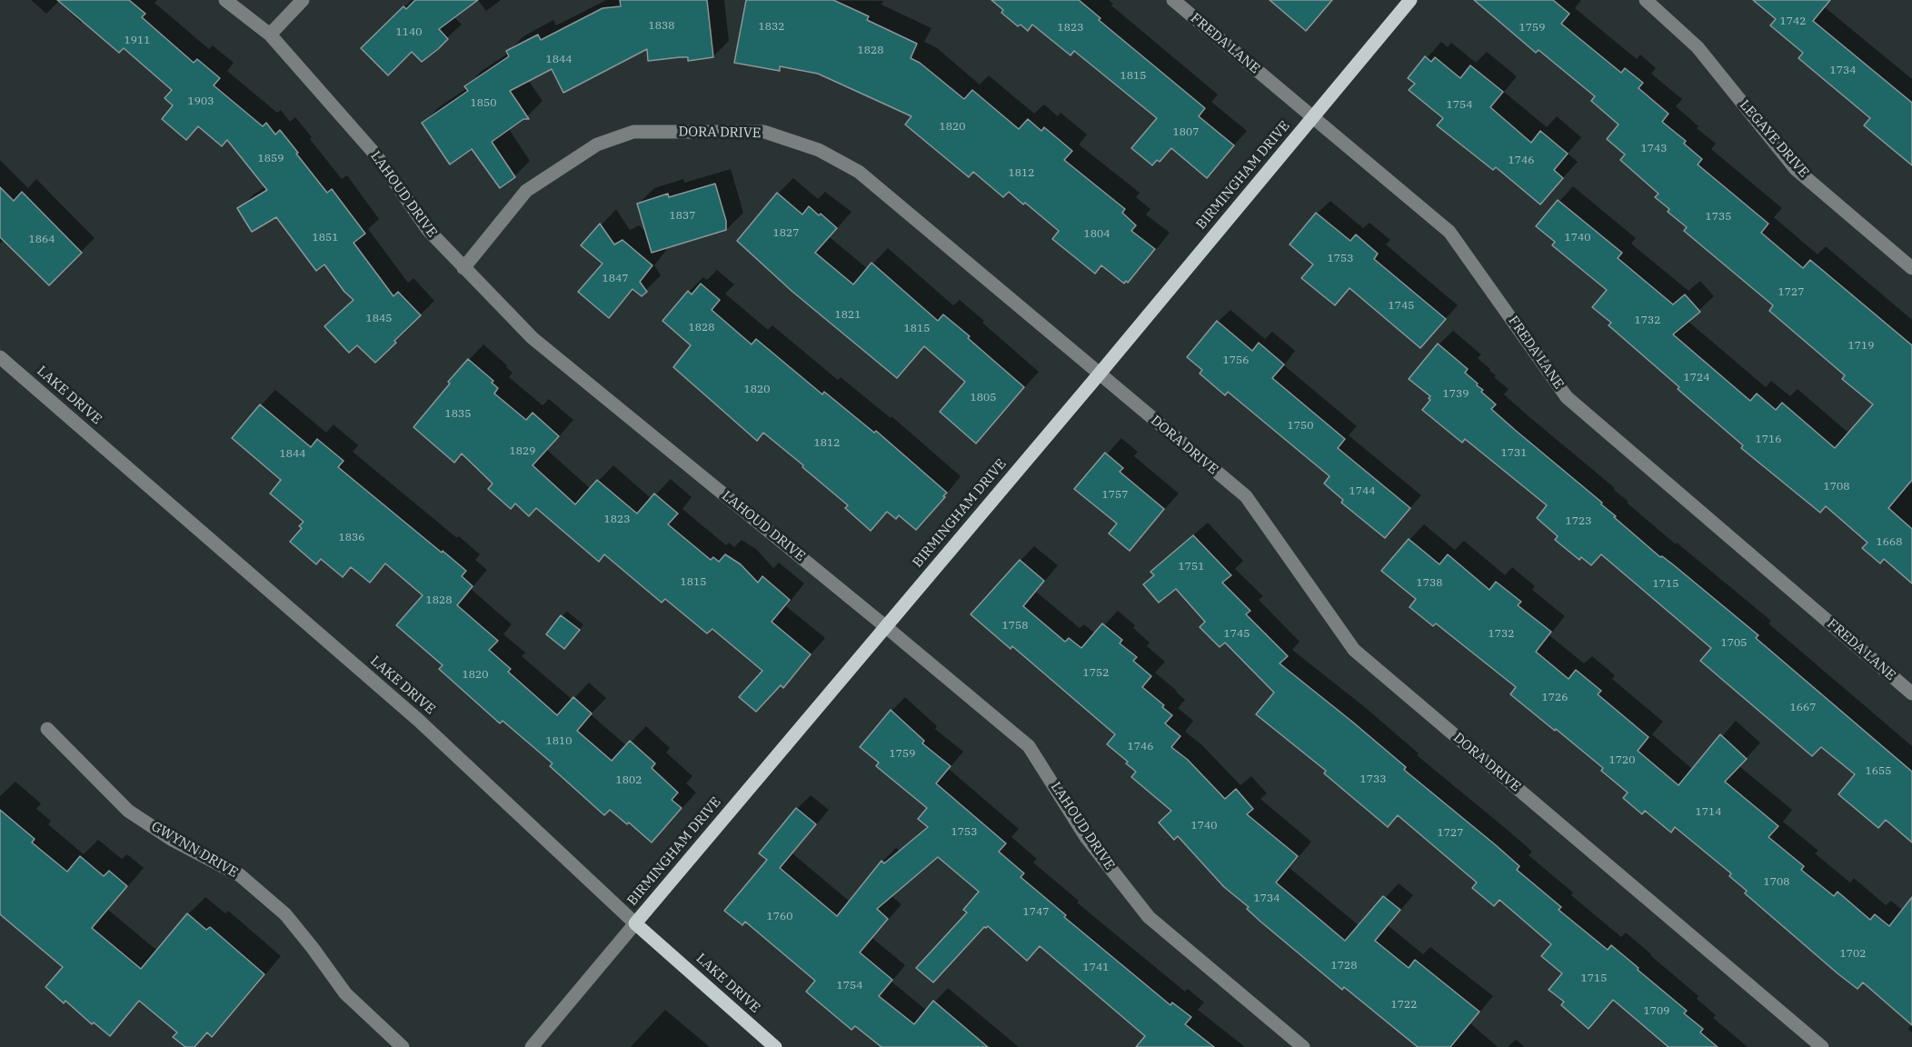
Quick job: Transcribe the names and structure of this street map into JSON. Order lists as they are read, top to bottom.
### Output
{
  "streets": {
    "main road": ["BIRMINGHAM DRIVE", "LAKE DRIVE"],
    "street": [
      "FREDA LANE",
      "DORA DRIVE",
      "LEGAYE DRIVE",
      "LAHOUD DRIVE",
      "GWYNN DRIVE"
    ]
  },
  "crossings": [
    ["FREDA LANE", "BIRMINGHAM DRIVE"],
    ["DORA DRIVE", "BIRMINGHAM DRIVE"],
    ["DORA DRIVE", "LAHOUD DRIVE"],
    ["BIRMINGHAM DRIVE", "LAHOUD DRIVE"],
    ["BIRMINGHAM DRIVE", "LAKE DRIVE"]
  ],
  "house_numbers": [
    "1742",
    "1838",
    "1832",
    "1823",
    "1759",
    "1140",
    "1911",
    "1828",
    "1844",
    "1734",
    "1815",
    "1903",
    "1850",
    "1754",
    "1820",
    "1807",
    "1743",
    "1859",
    "1746",
    "1812",
    "1837",
    "1735",
    "1827",
    "1804",
    "1851",
    "1740",
    "1864",
    "1753",
    "1847",
    "1727",
    "1745",
    "1821",
    "1845",
    "1732",
    "1828",
    "1815",
    "1719",
    "1756",
    "1724",
    "1820",
    "1739",
    "1805",
    "1835",
    "1750",
    "1716",
    "1812",
    "1829",
    "1731",
    "1844",
    "1708",
    "1744",
    "1757",
    "1823",
    "1723",
    "1836",
    "1668",
    "1751",
    "1815",
    "1738",
    "1715",
    "1828",
    "1758",
    "1745",
    "1732",
    "1705",
    "1752",
    "1820",
    "1726",
    "1667",
    "1810",
    "1746",
    "1759",
    "1720",
    "1655",
    "1733",
    "1802",
    "1714",
    "1740",
    "1753",
    "1727",
    "1708",
    "1734",
    "1747",
    "1760",
    "1702",
    "1728",
    "1741",
    "1715",
    "1754",
    "1722",
    "1709"
  ]
}
